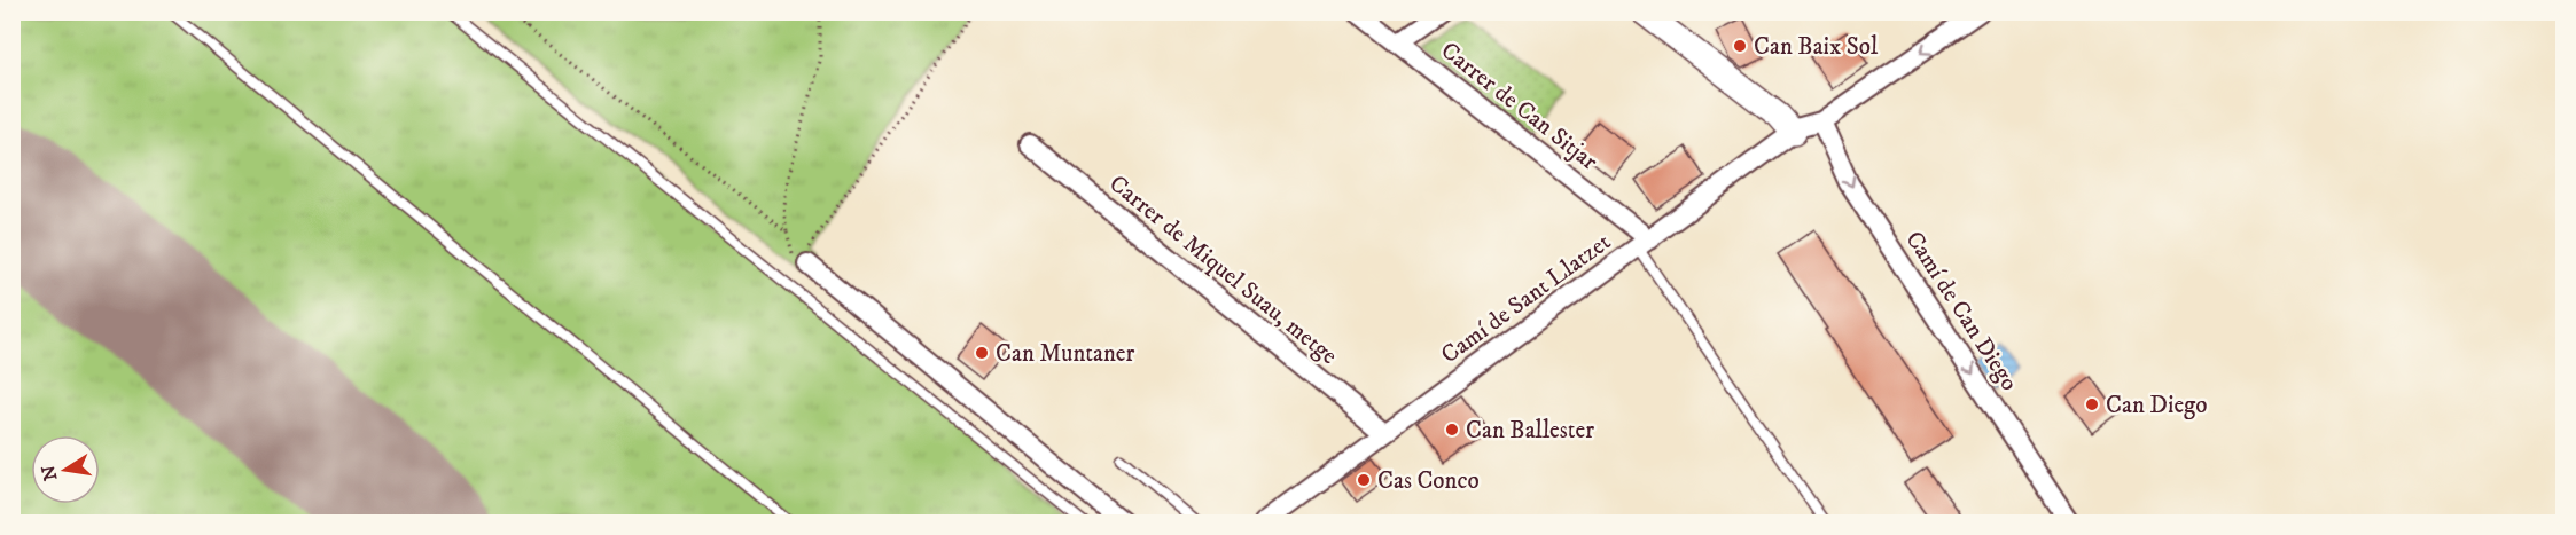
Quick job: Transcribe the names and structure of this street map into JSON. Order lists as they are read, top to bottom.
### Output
{
  "streets": {
    "street": [
      "Carrer de Can Sitjar",
      "Carrer de Miquel Suau, metge",
      "Camí de Sant Llatzet",
      "Camí de Can Diego"
    ]
  },
  "crossings": [
    ["Carrer de Can Sitjar", "Camí de Sant Llatzet"],
    ["Carrer de Miquel Suau, metge", "Camí de Sant Llatzet"],
    ["Camí de Sant Llatzet", "Camí de Can Diego"]
  ],
  "one_way": ["Camí de Can Diego"],
  "places": [
    "Can Baix Sol",
    "Can Muntaner",
    "Can Diego",
    "Can Ballester",
    "Cas Conco"
  ],
  "north": "left"
}
